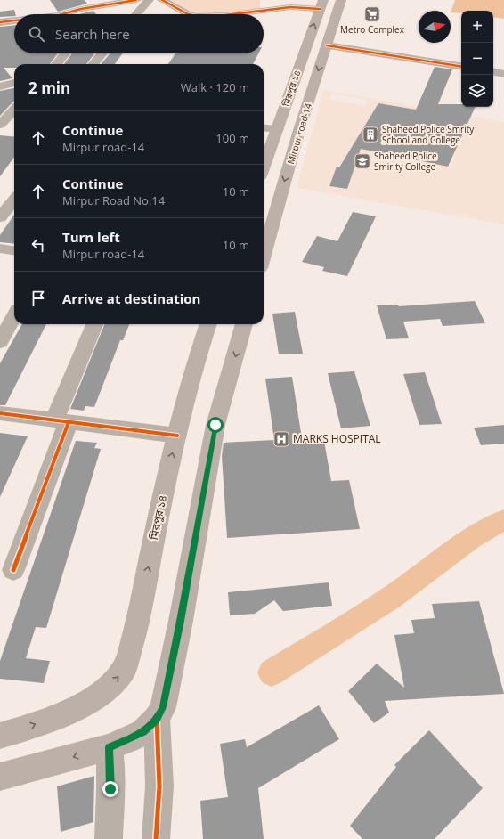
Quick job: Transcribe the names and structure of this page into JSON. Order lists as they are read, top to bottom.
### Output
{
  "streets": {
    "main road": ["মিরপুর ১৪", "Mirpur road-14"]
  },
  "one_way": ["Mirpur road-14"],
  "places": {
    "supermarket": ["Metro Complex"],
    "building": ["Shaheed Police Smrity School and College"],
    "school or university": ["Shaheed Police Smirity College"],
    "hospital": ["MARKS HOSPITAL"]
  },
  "north": "right",
  "page": {
    "map_buttons": ["+", "−"],
    "search": "Search here",
    "heading": ["2 min", "Walk · 120 m"],
    "list": [
      ["Continue", "Mirpur road-14", "100 m"],
      ["Continue", "Mirpur Road No.14", "10 m"],
      ["Turn left", "Mirpur road-14", "10 m"],
      "Arrive at destination"
    ]
  }
}
